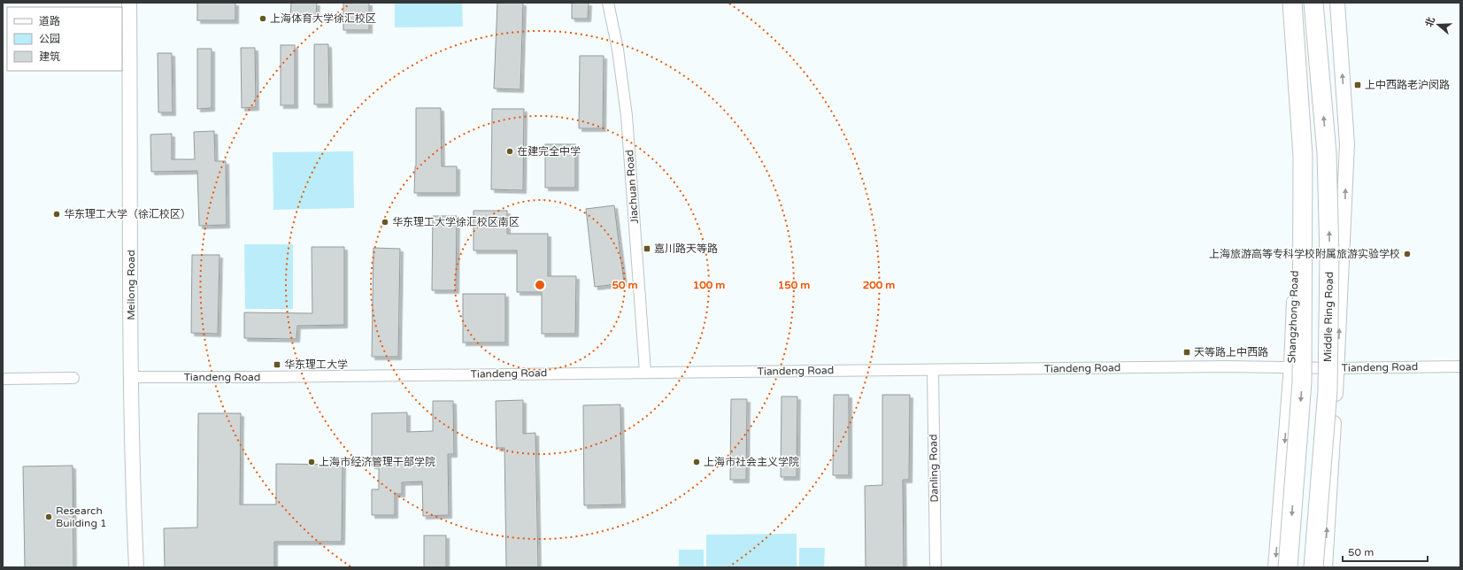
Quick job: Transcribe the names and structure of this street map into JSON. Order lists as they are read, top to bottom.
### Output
{
  "streets": {
    "highway": ["Middle Ring Road"],
    "main road": ["Meilong Road", "Shangzhong Road"],
    "street": ["Jiachuan Road", "Tiandeng Road", "Danling Road"]
  },
  "crossings": [
    ["Jiachuan Road", "Tiandeng Road"],
    ["Meilong Road", "Tiandeng Road"],
    ["Shangzhong Road", "Tiandeng Road"],
    ["Tiandeng Road", "Danling Road"]
  ],
  "places": {
    "other": [
      "上海体育大学徐汇校区",
      "在建完全中学",
      "华东理工大学（徐汇校区）",
      "华东理工大学徐汇校区南区",
      "上海旅游高等专科学校附属旅游实验学校",
      "上海市经济管理干部学院",
      "上海市社会主义学院",
      "Research Building 1"
    ],
    "transit": [
      "上中西路老沪闵路",
      "嘉川路天等路",
      "天等路上中西路",
      "华东理工大学"
    ]
  },
  "legend": ["道路", "公园", "建筑"],
  "scale_bar": "50 m",
  "north": "left",
  "rings": [
    "50 m",
    "100 m",
    "150 m",
    "200 m"
  ]
}
